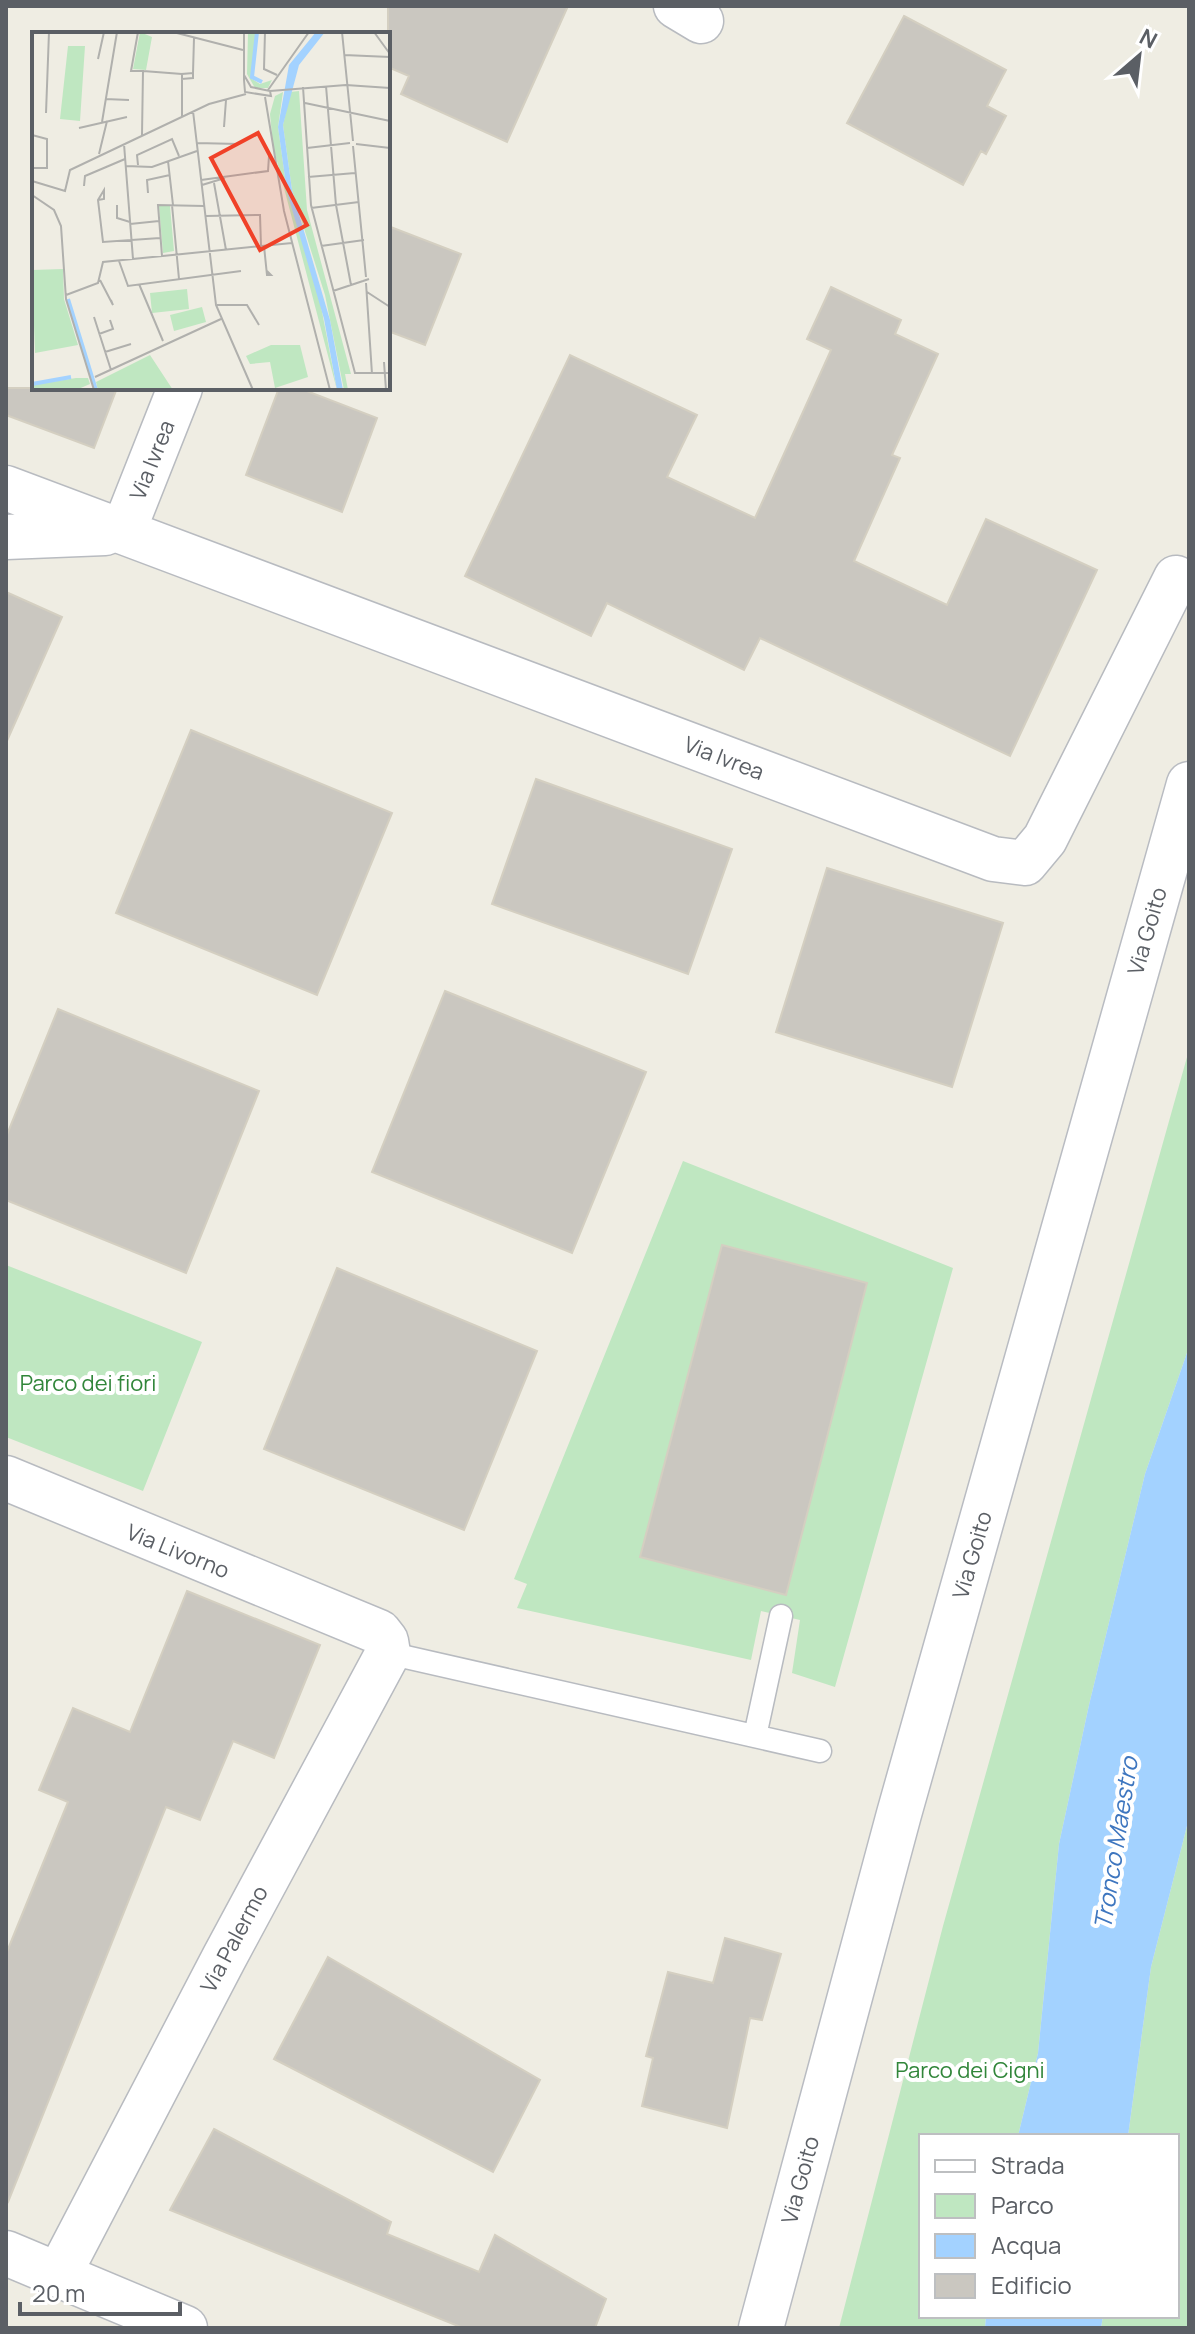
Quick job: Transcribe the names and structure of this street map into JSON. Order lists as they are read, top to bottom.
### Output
{
  "streets": {
    "street": [
      "Via Ivrea",
      "Via Goito",
      "Via Livorno",
      "Via Palermo"
    ]
  },
  "crossings": [
    ["Via Livorno", "Via Palermo"]
  ],
  "water": ["Tronco Maestro"],
  "parks": ["Parco dei fiori", "Parco dei Cigni"],
  "legend": [
    "Strada",
    "Parco",
    "Acqua",
    "Edificio"
  ],
  "scale_bar": "20 m",
  "north": "top right"
}
